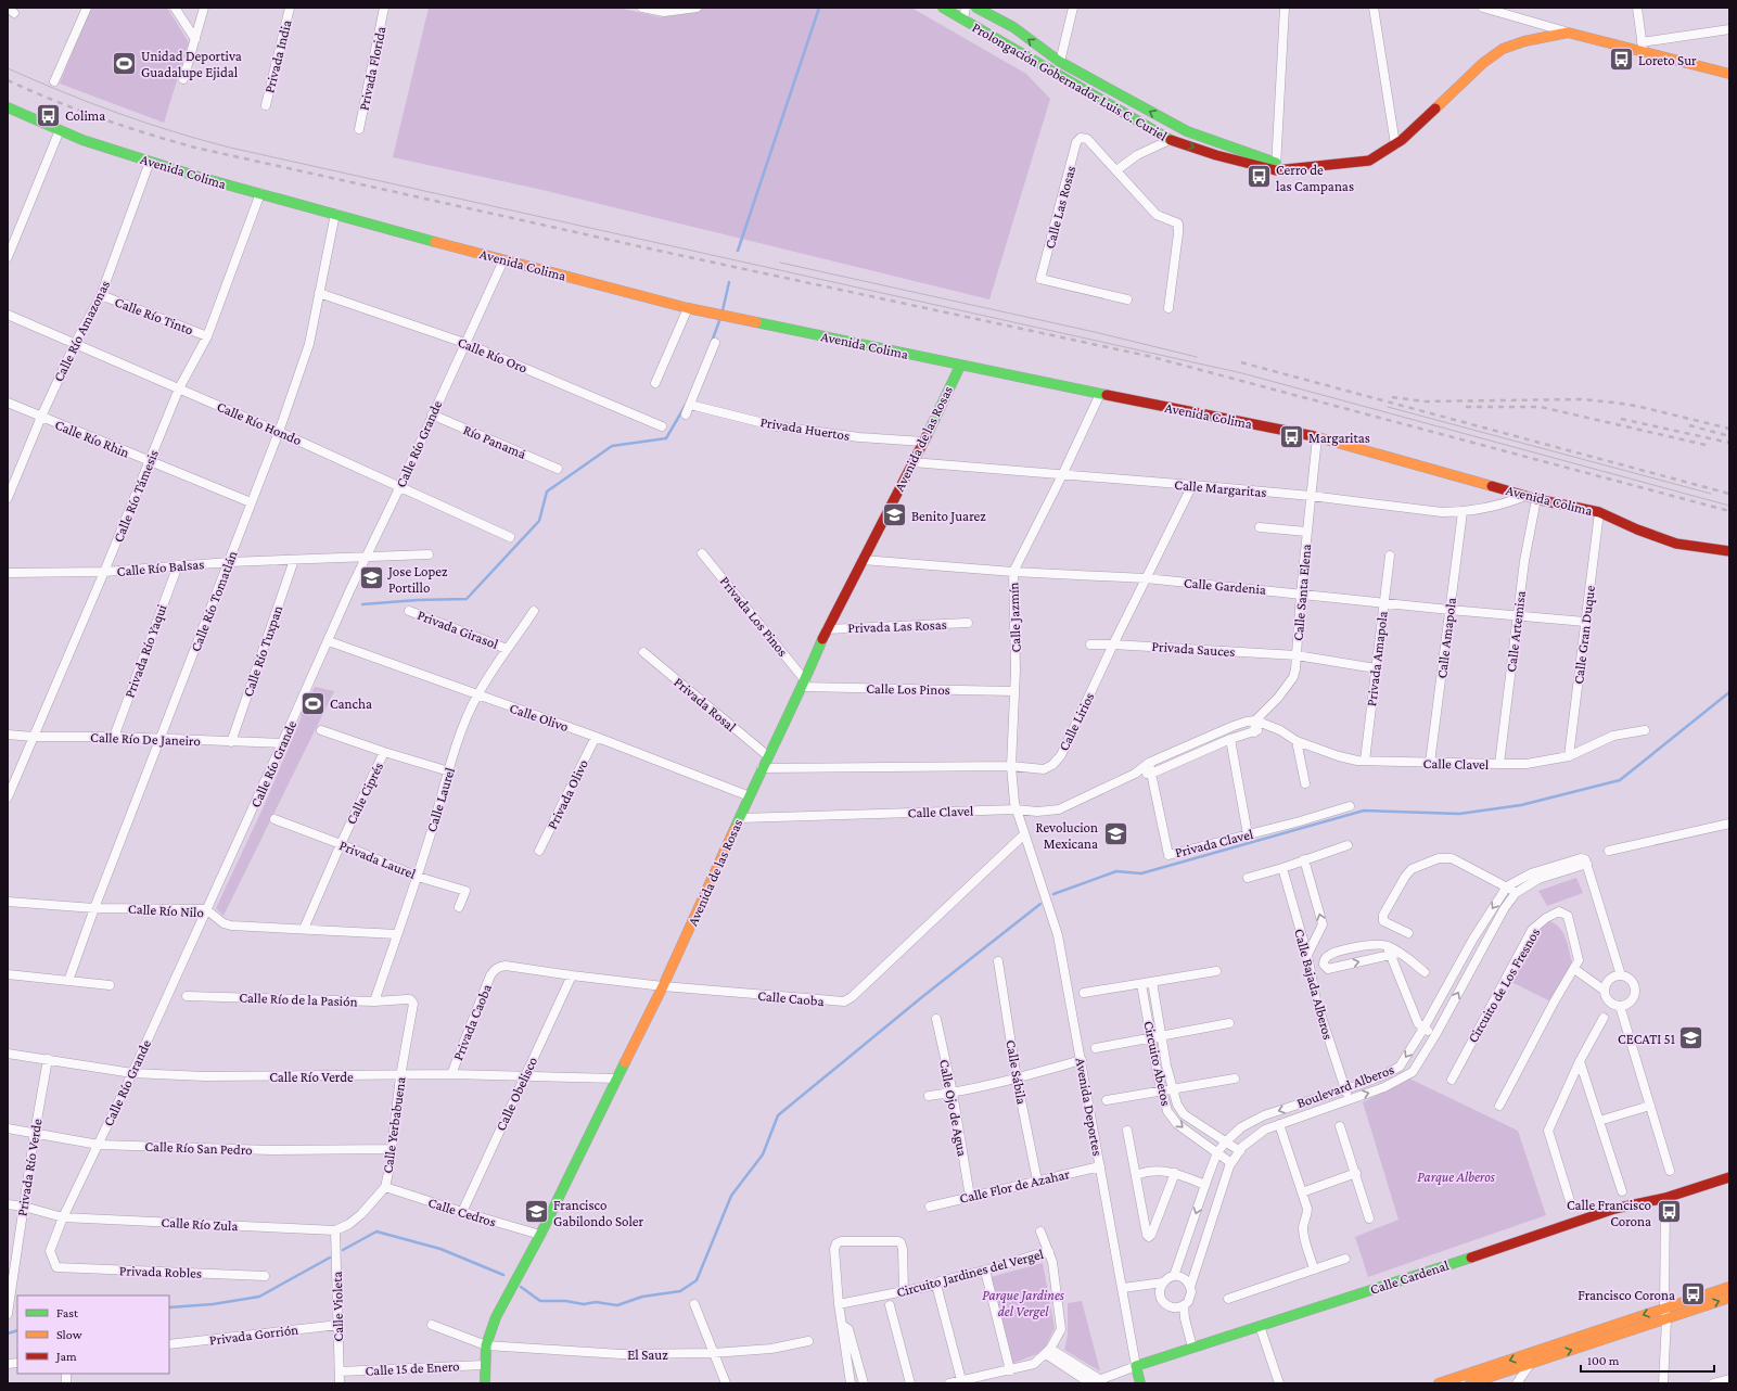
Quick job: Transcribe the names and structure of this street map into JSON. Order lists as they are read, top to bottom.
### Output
{
  "streets": {
    "street": [
      "Privada India",
      "Privada Florida",
      "Prolongación Gobernador Luis C. Curiel",
      "Avenida Colima",
      "Calle Las Rosas",
      "Calle Río Tinto",
      "Calle Río Amazonas",
      "Calle Río Oro",
      "Calle Río Hondo",
      "Privada Huertos",
      "Calle Río Rhin",
      "Avenida de las Rosas",
      "Río Panamá",
      "Calle Río Grande",
      "Calle Margaritas",
      "Calle Río Támesis",
      "Calle Río Balsas",
      "Calle Gardenia",
      "Calle Santa Elena",
      "Calle Río Tomatlán",
      "Privada Los Pinos",
      "Calle Jazmín",
      "Privada Las Rosas",
      "Privada Girasol",
      "Calle Artemisa",
      "Calle Gran Duque",
      "Calle Amapola",
      "Privada Sauces",
      "Privada Río Yaqui",
      "Calle Río Tuxpan",
      "Privada Amapola",
      "Calle Los Pinos",
      "Privada Rosal",
      "Calle Olivo",
      "Calle Lirios",
      "Calle Río De Janeiro",
      "Calle Clavel",
      "Calle Ciprés",
      "Privada Olivo",
      "Calle Laurel",
      "Privada Clavel",
      "Privada Laurel",
      "Calle Río Nilo",
      "Calle Bajada Alberos",
      "Circuito de Los Fresnos",
      "Calle Caoba",
      "Calle Río de la Pasión",
      "Privada Caoba",
      "Circuito Abetos",
      "Calle Sábila",
      "Calle Río Verde",
      "Boulevard Alberos",
      "Calle Obelisco",
      "Avenida Deportes",
      "Calle Ojo de Agua",
      "Calle Yerbabuena",
      "Calle Río San Pedro",
      "Privada Río Verde",
      "Calle Flor de Azahar",
      "Calle Cedros",
      "Calle Río Zula",
      "Privada Robles",
      "Circuito Jardines del Vergel",
      "Calle Cardenal",
      "Calle Violeta",
      "Privada Gorrión",
      "El Sauz",
      "Calle 15 de Enero"
    ]
  },
  "crossings": [
    ["Avenida Colima", "Calle Río Amazonas"],
    ["Avenida Colima", "Avenida de las Rosas"],
    ["Avenida Colima", "Calle Río Grande"],
    ["Avenida Colima", "Calle Margaritas"],
    ["Avenida Colima", "Calle Río Támesis"],
    ["Avenida Colima", "Calle Santa Elena"],
    ["Avenida Colima", "Calle Río Tomatlán"],
    ["Avenida Colima", "Calle Jazmín"],
    ["Avenida Colima", "Calle Artemisa"],
    ["Avenida Colima", "Calle Gran Duque"],
    ["Calle Río Tinto", "Calle Río Amazonas"],
    ["Calle Río Tinto", "Calle Río Támesis"],
    ["Calle Río Amazonas", "Calle Río Hondo"],
    ["Calle Río Amazonas", "Calle Río Rhin"],
    ["Calle Río Oro", "Calle Río Grande"],
    ["Calle Río Oro", "Calle Río Tomatlán"],
    ["Calle Río Hondo", "Calle Río Grande"],
    ["Calle Río Hondo", "Calle Río Támesis"],
    ["Calle Río Hondo", "Calle Río Tomatlán"],
    ["Privada Huertos", "Avenida de las Rosas"],
    ["Calle Río Rhin", "Calle Río Támesis"],
    ["Calle Río Rhin", "Calle Río Tomatlán"],
    ["Avenida de las Rosas", "Calle Margaritas"],
    ["Avenida de las Rosas", "Calle Gardenia"],
    ["Avenida de las Rosas", "Privada Los Pinos"],
    ["Avenida de las Rosas", "Privada Las Rosas"],
    ["Avenida de las Rosas", "Calle Los Pinos"],
    ["Avenida de las Rosas", "Privada Rosal"],
    ["Avenida de las Rosas", "Calle Olivo"],
    ["Avenida de las Rosas", "Calle Lirios"],
    ["Avenida de las Rosas", "Calle Clavel"],
    ["Avenida de las Rosas", "Calle Caoba"],
    ["Avenida de las Rosas", "Calle Río Verde"],
    ["Avenida de las Rosas", "Calle Cedros"],
    ["Avenida de las Rosas", "El Sauz"],
    ["Avenida de las Rosas", "Calle 15 de Enero"],
    ["Río Panamá", "Calle Río Grande"],
    ["Calle Río Grande", "Calle Río Balsas"],
    ["Calle Río Grande", "Calle Olivo"],
    ["Calle Río Grande", "Calle Río De Janeiro"],
    ["Calle Río Grande", "Calle Río Nilo"],
    ["Calle Río Grande", "Calle Río Verde"],
    ["Calle Río Grande", "Calle Río San Pedro"],
    ["Calle Río Grande", "Calle Río Zula"],
    ["Calle Río Grande", "Privada Robles"],
    ["Calle Margaritas", "Calle Santa Elena"],
    ["Calle Margaritas", "Calle Jazmín"],
    ["Calle Margaritas", "Calle Amapola"],
    ["Calle Margaritas", "Calle Lirios"],
    ["Calle Río Támesis", "Calle Río Balsas"],
    ["Calle Río Támesis", "Calle Río De Janeiro"],
    ["Calle Río Balsas", "Calle Río Tomatlán"],
    ["Calle Río Balsas", "Privada Río Yaqui"],
    ["Calle Río Balsas", "Calle Río Tuxpan"],
    ["Calle Gardenia", "Calle Santa Elena"],
    ["Calle Gardenia", "Calle Jazmín"],
    ["Calle Gardenia", "Calle Artemisa"],
    ["Calle Gardenia", "Calle Gran Duque"],
    ["Calle Gardenia", "Calle Amapola"],
    ["Calle Gardenia", "Privada Amapola"],
    ["Calle Gardenia", "Calle Lirios"],
    ["Calle Santa Elena", "Privada Sauces"],
    ["Calle Santa Elena", "Calle Clavel"],
    ["Calle Río Tomatlán", "Calle Río De Janeiro"],
    ["Calle Río Tomatlán", "Calle Río Nilo"],
    ["Privada Los Pinos", "Calle Los Pinos"],
    ["Calle Jazmín", "Calle Los Pinos"],
    ["Calle Jazmín", "Calle Lirios"],
    ["Calle Jazmín", "Calle Clavel"],
    ["Calle Jazmín", "Calle Caoba"],
    ["Calle Jazmín", "Avenida Deportes"],
    ["Privada Girasol", "Calle Laurel"],
    ["Calle Artemisa", "Calle Clavel"],
    ["Calle Gran Duque", "Calle Clavel"],
    ["Calle Amapola", "Calle Clavel"],
    ["Privada Sauces", "Privada Amapola"],
    ["Privada Sauces", "Calle Lirios"],
    ["Privada Río Yaqui", "Calle Río De Janeiro"],
    ["Calle Río Tuxpan", "Calle Río De Janeiro"],
    ["Privada Amapola", "Calle Clavel"],
    ["Calle Olivo", "Privada Olivo"],
    ["Calle Olivo", "Calle Laurel"],
    ["Calle Clavel", "Privada Clavel"],
    ["Calle Ciprés", "Privada Laurel"],
    ["Calle Ciprés", "Calle Río Nilo"],
    ["Calle Laurel", "Privada Laurel"],
    ["Calle Laurel", "Calle Río Nilo"],
    ["Calle Laurel", "Calle Río de la Pasión"],
    ["Calle Bajada Alberos", "Boulevard Alberos"],
    ["Calle Caoba", "Privada Caoba"],
    ["Calle Caoba", "Calle Obelisco"],
    ["Calle Caoba", "Avenida Deportes"],
    ["Calle Río de la Pasión", "Calle Yerbabuena"],
    ["Privada Caoba", "Calle Río Verde"],
    ["Circuito Abetos", "Boulevard Alberos"],
    ["Calle Sábila", "Calle Flor de Azahar"],
    ["Calle Río Verde", "Calle Obelisco"],
    ["Calle Río Verde", "Calle Yerbabuena"],
    ["Calle Río Verde", "Privada Río Verde"],
    ["Calle Obelisco", "Calle Cedros"],
    ["Avenida Deportes", "Calle Flor de Azahar"],
    ["Avenida Deportes", "Calle Cardenal"],
    ["Calle Ojo de Agua", "Calle Flor de Azahar"],
    ["Calle Yerbabuena", "Calle Río San Pedro"],
    ["Calle Yerbabuena", "Calle Cedros"],
    ["Calle Yerbabuena", "Calle Río Zula"],
    ["Calle Yerbabuena", "Calle Violeta"],
    ["Calle Río San Pedro", "Privada Río Verde"],
    ["Privada Río Verde", "Calle Río Zula"],
    ["Calle Río Zula", "Calle Violeta"],
    ["Calle Violeta", "Privada Gorrión"],
    ["Calle Violeta", "Calle 15 de Enero"]
  ],
  "parks": ["Parque Alberos", "Parque Jardines del Vergel"],
  "places": {
    "bus stop": [
      "Loreto Sur",
      "Colima",
      "Cerro de las Campanas",
      "Margaritas",
      "Calle Francisco Corona",
      "Francisco Corona"
    ],
    "sports": ["Unidad Deportiva Guadalupe Ejidal", "Cancha"],
    "school or university": [
      "Benito Juarez",
      "Jose Lopez Portillo",
      "Revolucion Mexicana",
      "CECATI 51",
      "Francisco Gabilondo Soler"
    ]
  },
  "legend": ["Fast", "Slow", "Jam"],
  "scale_bar": "100 m"
}
